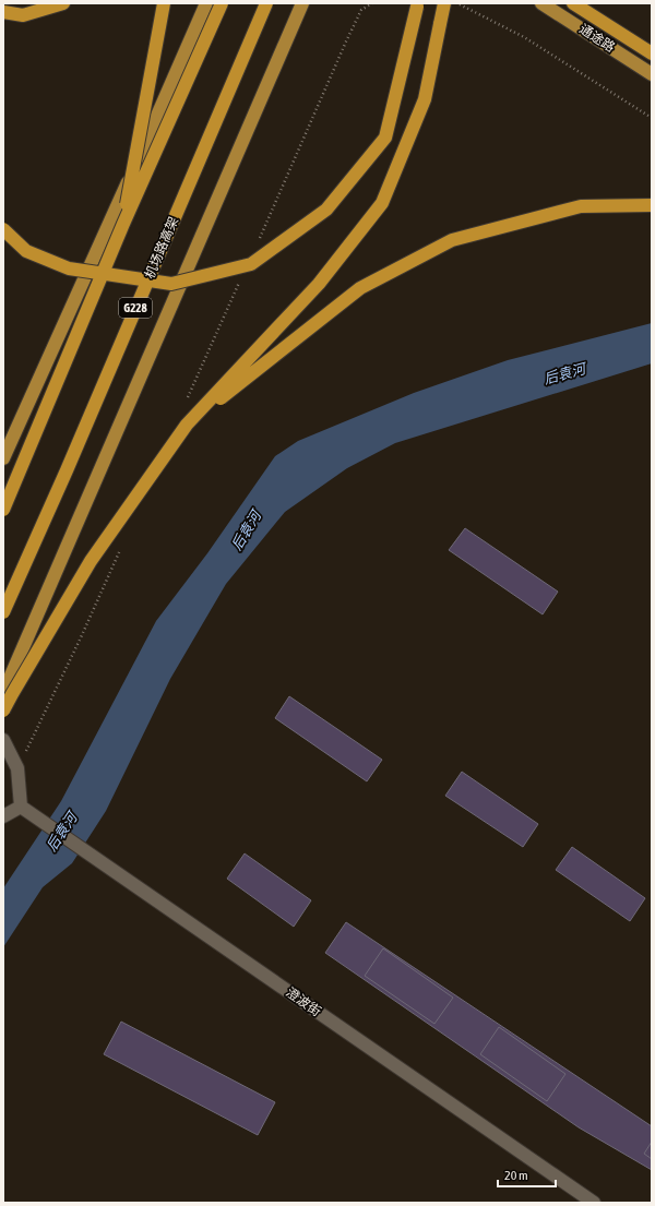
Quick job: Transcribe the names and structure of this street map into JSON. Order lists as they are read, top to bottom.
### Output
{
  "streets": {
    "highway": ["机场路高架", "G228"],
    "main road": ["通途路"],
    "street": ["澄波街"]
  },
  "water": ["后袁河"],
  "scale_bar": "20 m"
}
